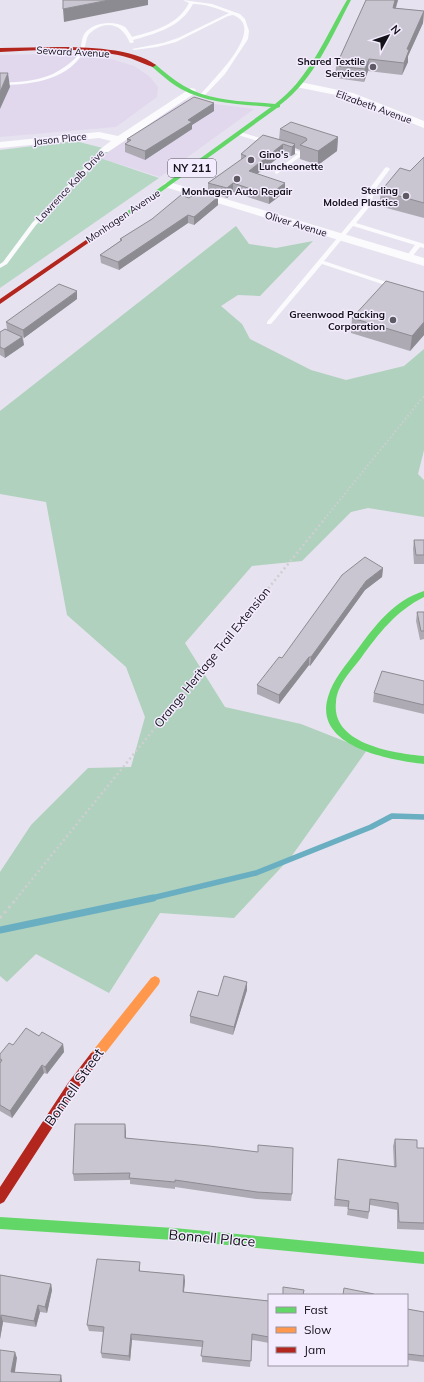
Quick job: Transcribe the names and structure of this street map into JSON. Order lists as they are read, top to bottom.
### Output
{
  "streets": {
    "street": [
      "Seward Avenue",
      "Elizabeth Avenue",
      "Jason Place",
      "NY 211",
      "Lawrence Kolb Drive",
      "Monhagen Avenue",
      "Oliver Avenue",
      "Bonnell Street",
      "Bonnell Place"
    ],
    "path": ["Orange Heritage Trail Extension"]
  },
  "crossings": [
    ["Seward Avenue", "Lawrence Kolb Drive"],
    ["Seward Avenue", "Monhagen Avenue"],
    ["Elizabeth Avenue", "Monhagen Avenue"],
    ["Jason Place", "Lawrence Kolb Drive"],
    ["Monhagen Avenue", "Oliver Avenue"]
  ],
  "places": [
    "Shared Textile Services",
    "Gino's Luncheonette",
    "Monhagen Auto Repair",
    "Sterling Molded Plastics",
    "Greenwood Packing Corporation"
  ],
  "legend": ["Fast", "Slow", "Jam"],
  "north": "top right"
}
